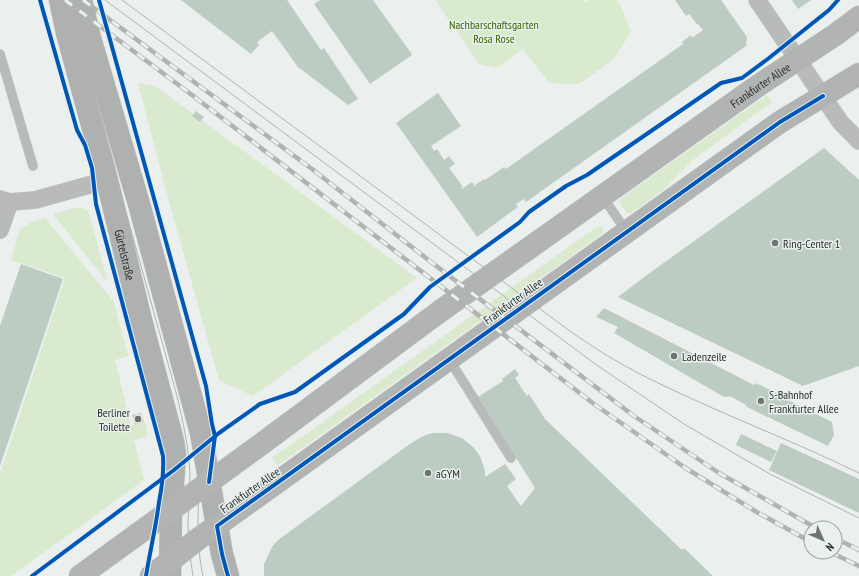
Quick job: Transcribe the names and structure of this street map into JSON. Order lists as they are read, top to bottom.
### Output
{
  "streets": {
    "main road": ["Frankfurter Allee", "Gürtelstraße"]
  },
  "crossings": [
    ["Frankfurter Allee", "Gürtelstraße"]
  ],
  "parks": ["Nachbarschaftsgarten Rosa Rose"],
  "places": [
    "Ring-Center 1",
    "Ladenzeile",
    "S-Bahnhof Frankfurter Allee",
    "Berliner Toilette",
    "aGYM"
  ],
  "north": "bottom right"
}
